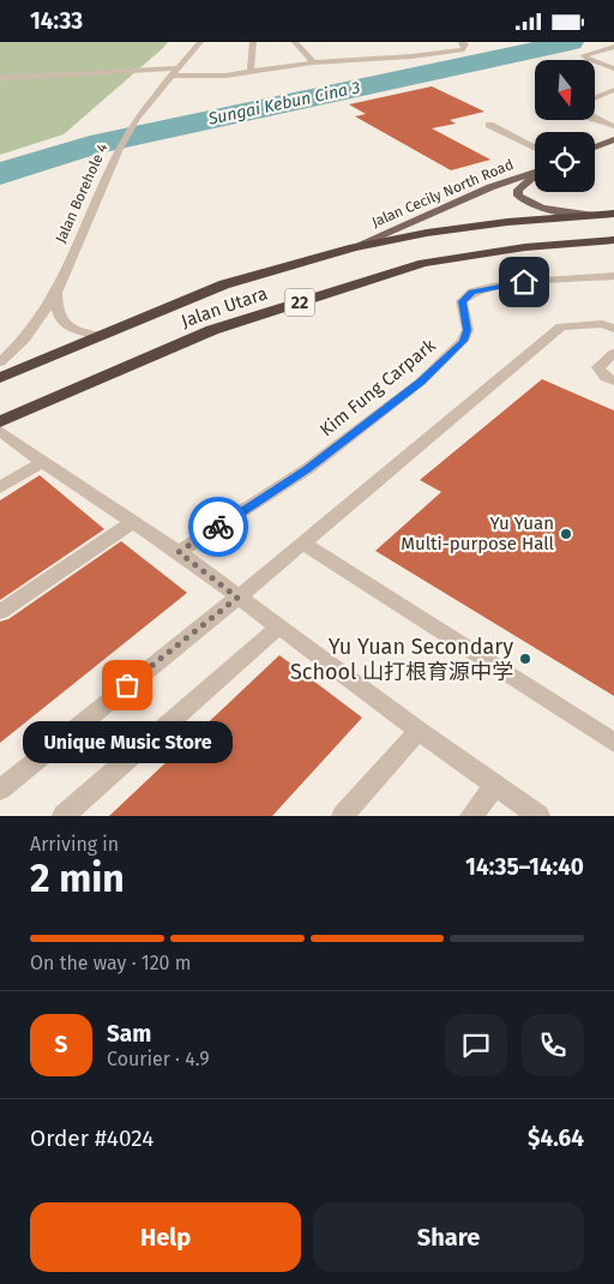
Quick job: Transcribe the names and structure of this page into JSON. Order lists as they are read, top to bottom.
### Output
{
  "streets": {
    "highway": ["22", "Jalan Utara"],
    "main road": ["Jalan Cecily North Road"],
    "street": ["Jalan Borehole 4", "Kim Fung Carpark"]
  },
  "crossings": [
    ["Jalan Cecily North Road", "Jalan Utara"]
  ],
  "water": ["Sungai Kebun Cina 3"],
  "places": ["Yu Yuan Multi-purpose Hall", "Yu Yuan Secondary School 山打根育源中学", "Unique Music Store"],
  "north": "bottom",
  "page": {
    "status": "14:33",
    "bubble": "Unique Music Store",
    "heading": ["2 min", "Arriving in", "14:35–14:40"],
    "panel": [
      "Sam",
      "Courier · 4.9",
      "Order #4024",
      "$4.64"
    ],
    "bar": "On the way · 120 m",
    "round": "S",
    "buttons": ["Help", "Share"]
  }
}
